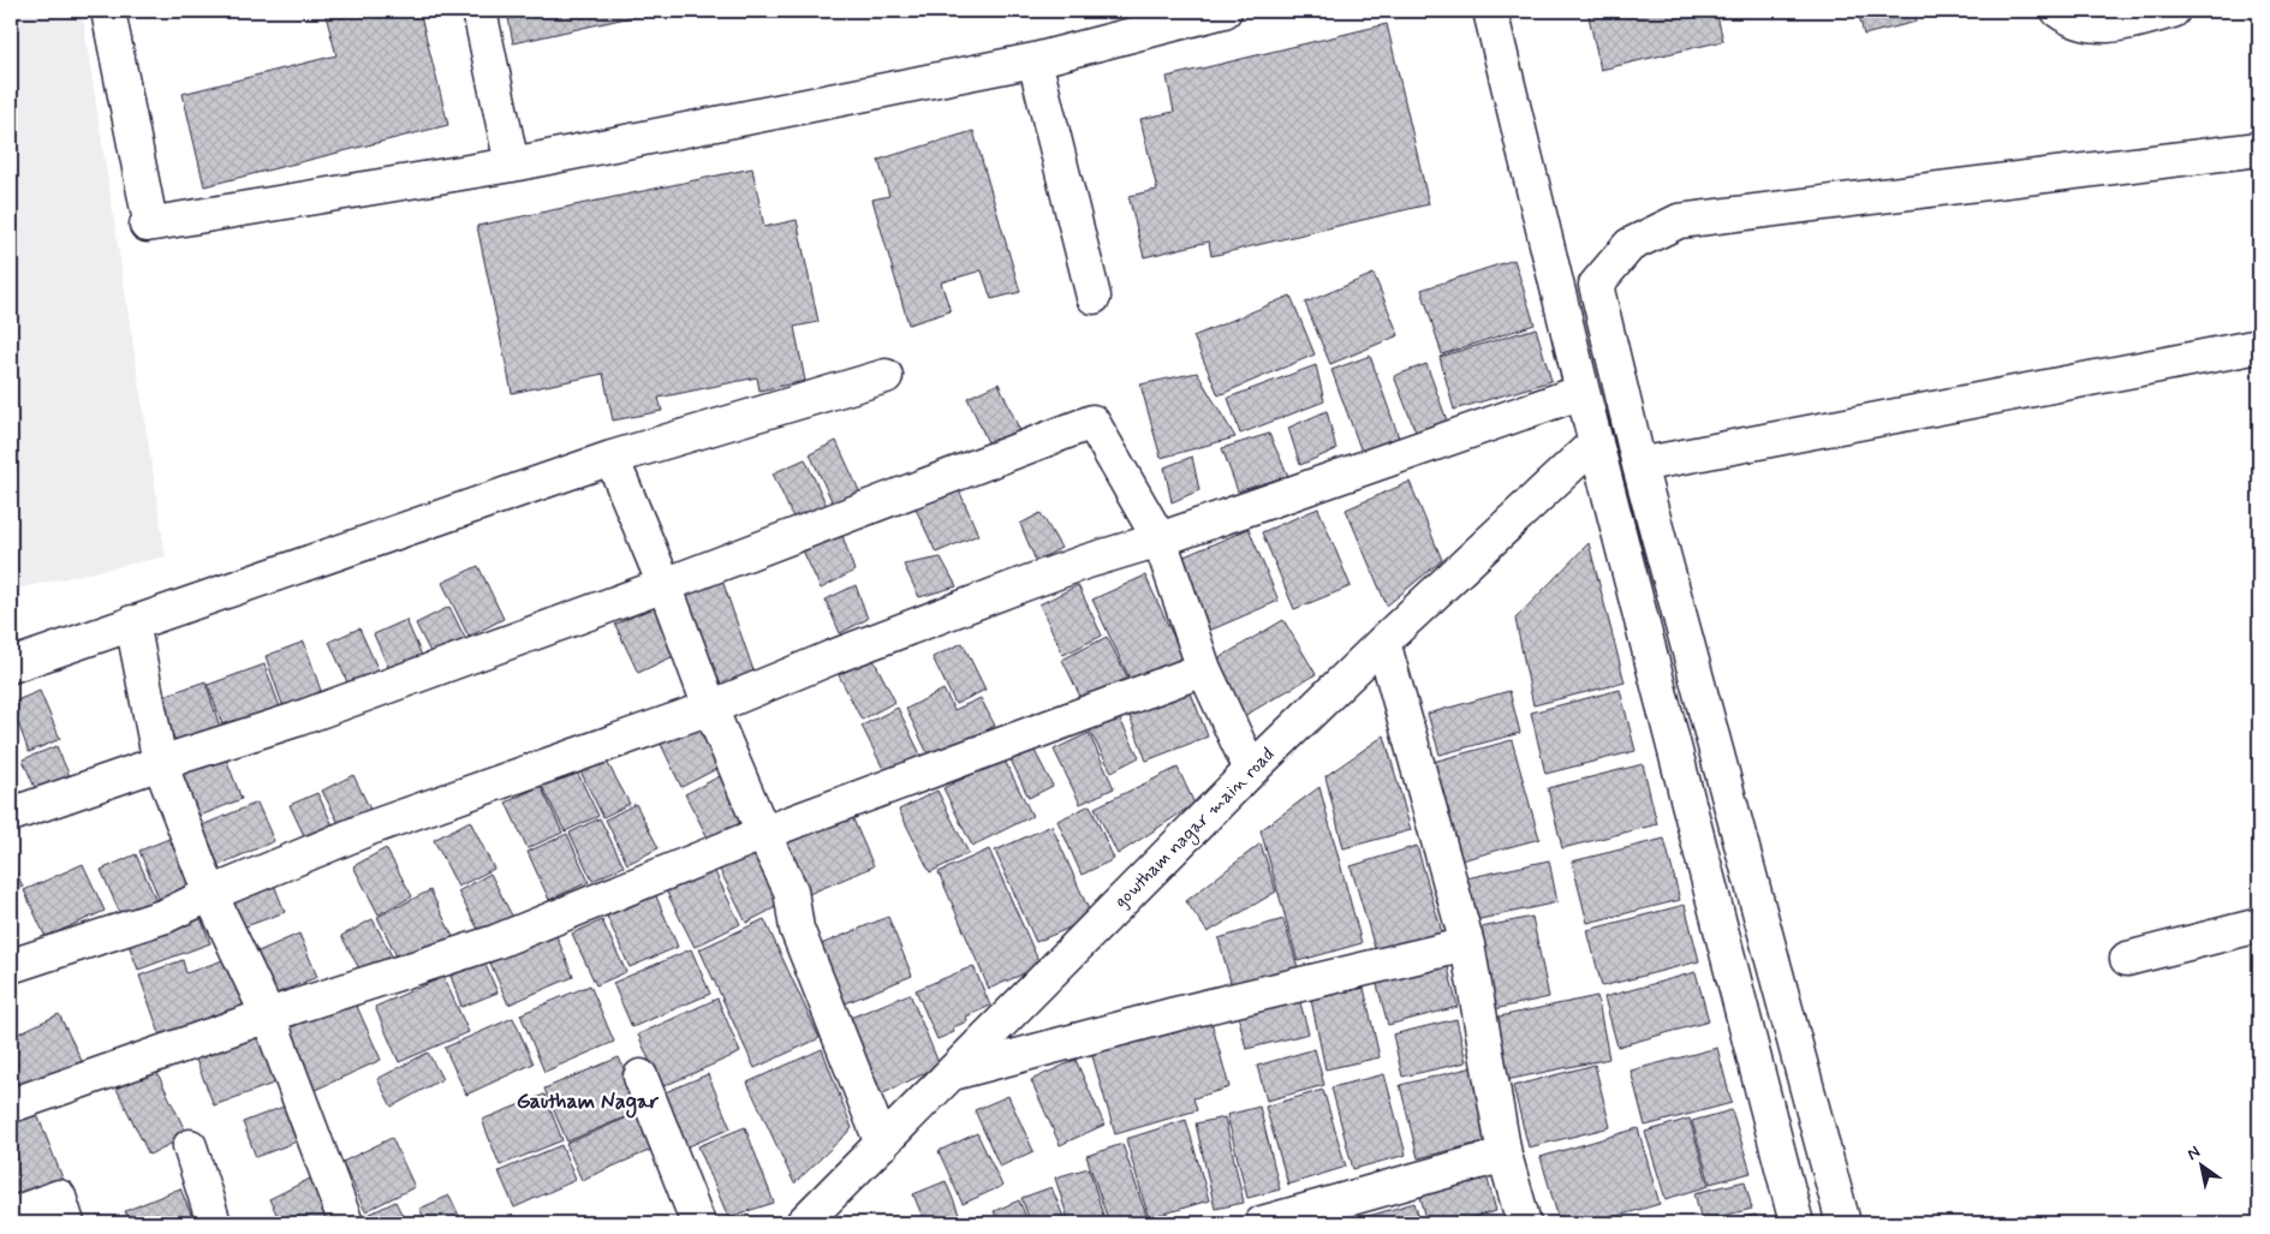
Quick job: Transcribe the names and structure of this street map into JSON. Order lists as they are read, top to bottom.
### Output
{
  "streets": {
    "street": ["gowtham nagar main road"]
  },
  "districts": ["Gautham Nagar"],
  "north": "top left"
}
